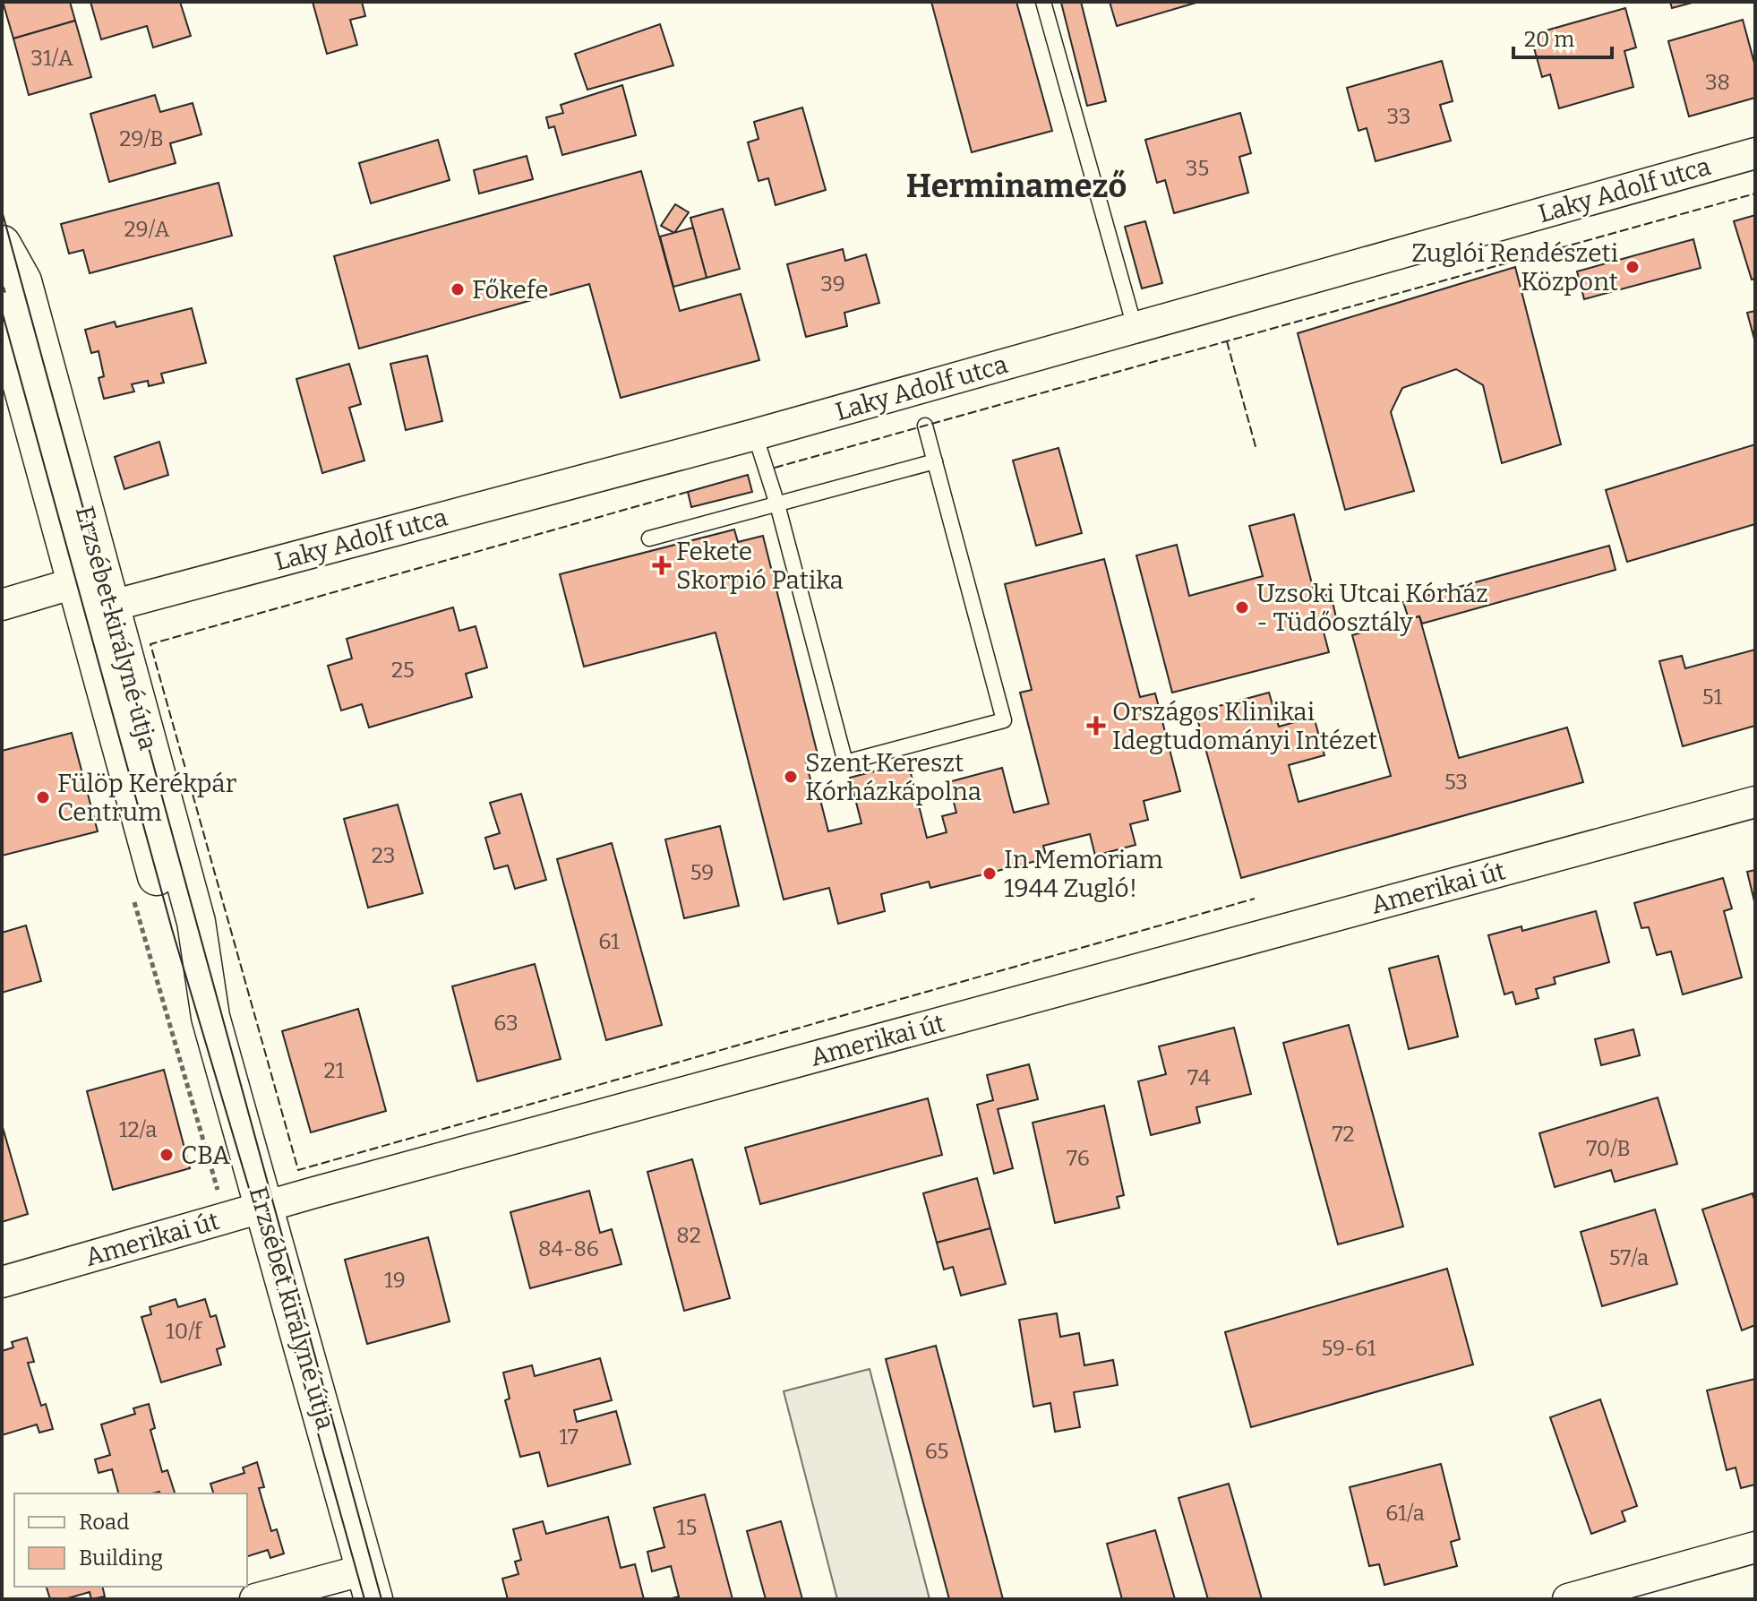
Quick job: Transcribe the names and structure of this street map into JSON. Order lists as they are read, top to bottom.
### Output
{
  "streets": {
    "street": ["Laky Adolf utca", "Erzsébet királyné útja", "Amerikai út"]
  },
  "crossings": [
    ["Laky Adolf utca", "Erzsébet királyné útja"],
    ["Erzsébet királyné útja", "Amerikai út"]
  ],
  "districts": ["Herminamező"],
  "places": {
    "other": [
      "Zuglói Rendészeti Központ",
      "Főkefe",
      "Uzsoki Utcai Kórház - Tüdőosztály",
      "Szent Kereszt Kórházkápolna",
      "Fülöp Kerékpár Centrum",
      "In Memoriam 1944 Zugló!",
      "CBA"
    ],
    "health": ["Fekete Skorpió Patika", "Országos Klinikai Idegtudományi Intézet"]
  },
  "house_numbers": [
    "31/A",
    "38",
    "33",
    "29/B",
    "35",
    "29/A",
    "39",
    "25",
    "51",
    "53",
    "23",
    "59",
    "61",
    "63",
    "21",
    "74",
    "12/a",
    "72",
    "70/B",
    "76",
    "82",
    "84-86",
    "57/a",
    "19",
    "10/f",
    "59-61",
    "17",
    "65",
    "61/a",
    "15"
  ],
  "legend": ["Road", "Building"],
  "scale_bar": "20 m"
}
